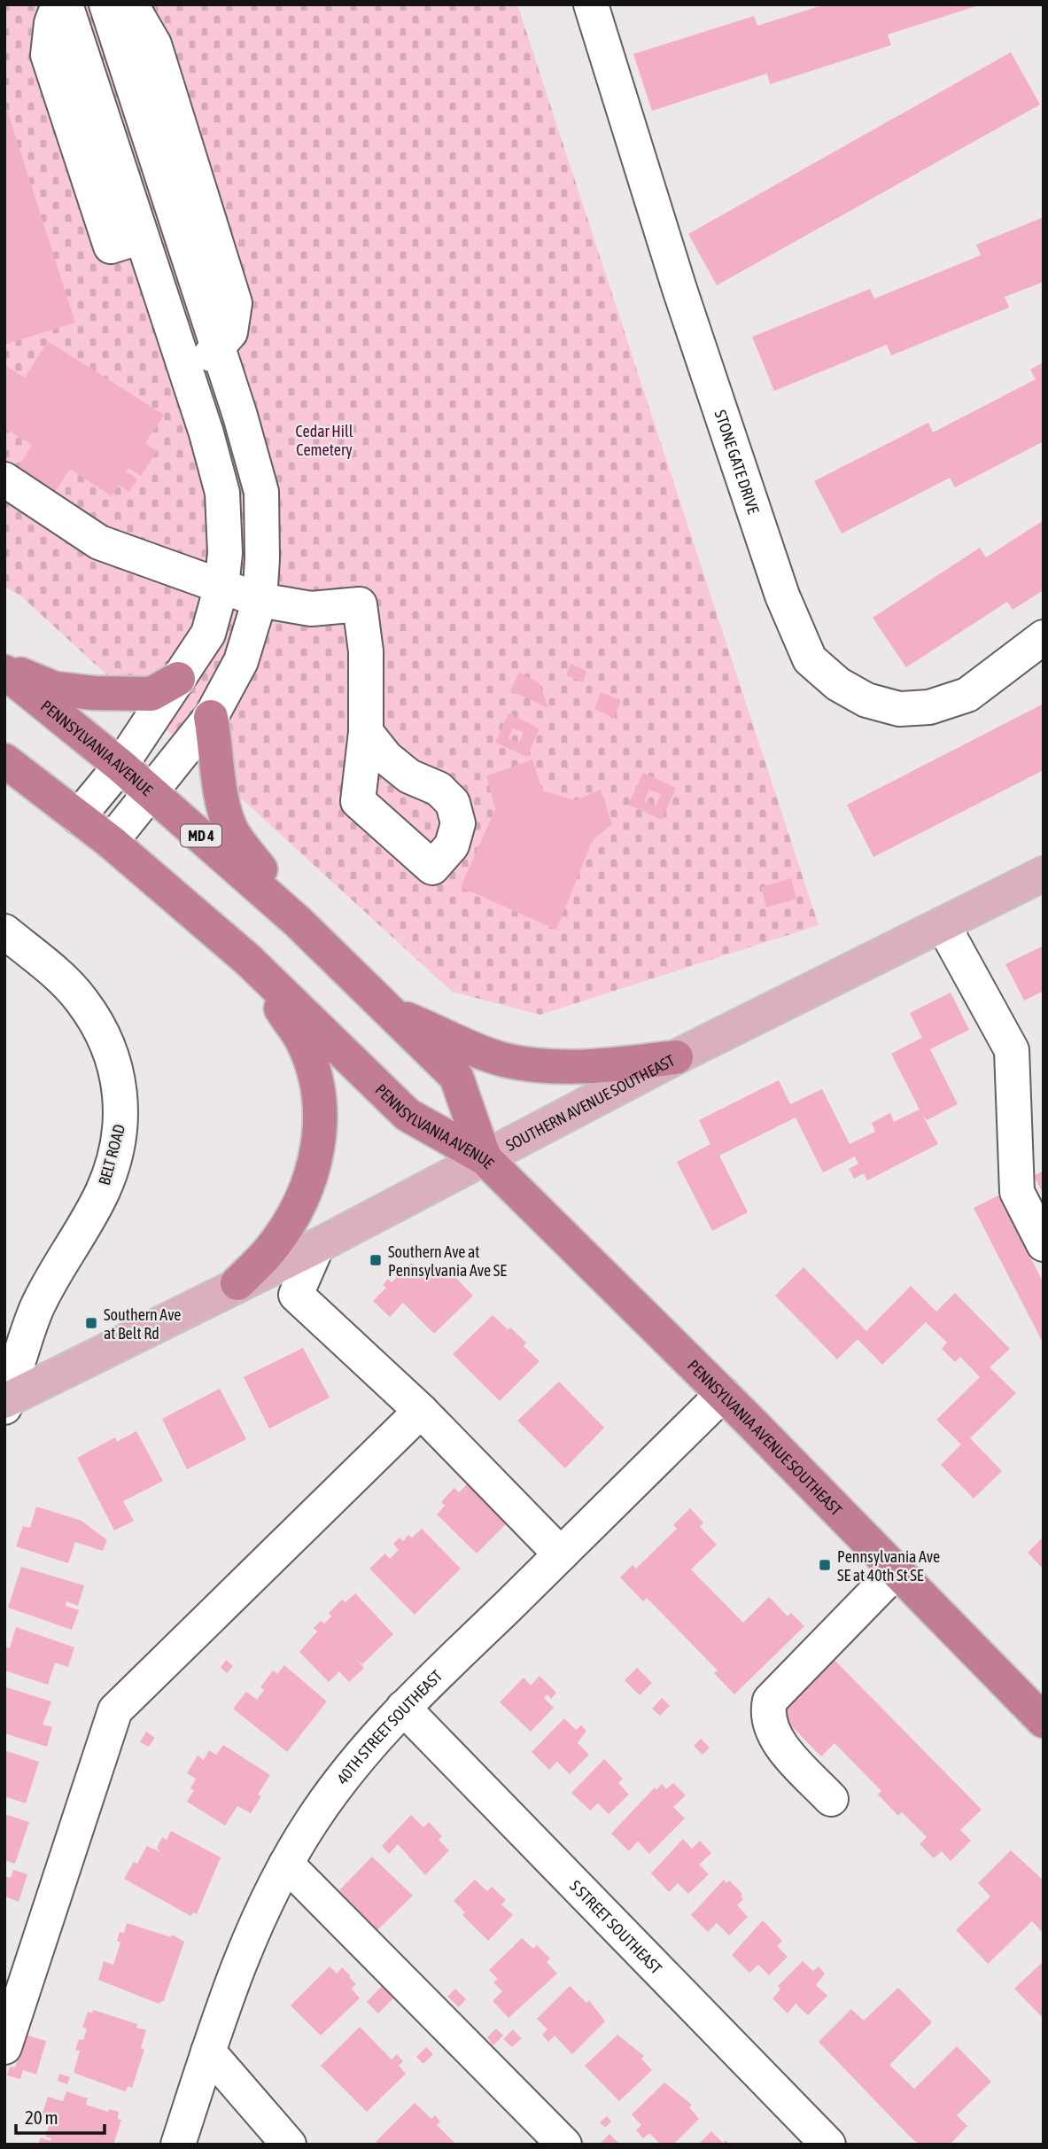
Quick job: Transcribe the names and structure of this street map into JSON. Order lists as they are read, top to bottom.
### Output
{
  "streets": {
    "highway": ["PENNSYLVANIA AVENUE", "MD 4", "PENNSYLVANIA AVENUE SOUTHEAST"],
    "main road": ["SOUTHERN AVENUE SOUTHEAST"],
    "street": [
      "STONE GATE DRIVE",
      "BELT ROAD",
      "40TH STREET SOUTHEAST",
      "S STREET SOUTHEAST"
    ]
  },
  "crossings": [
    ["PENNSYLVANIA AVENUE", "SOUTHERN AVENUE SOUTHEAST"],
    ["PENNSYLVANIA AVENUE", "PENNSYLVANIA AVENUE SOUTHEAST"],
    ["SOUTHERN AVENUE SOUTHEAST", "BELT ROAD"],
    ["SOUTHERN AVENUE SOUTHEAST", "PENNSYLVANIA AVENUE SOUTHEAST"],
    ["PENNSYLVANIA AVENUE SOUTHEAST", "40TH STREET SOUTHEAST"],
    ["40TH STREET SOUTHEAST", "S STREET SOUTHEAST"]
  ],
  "parks": ["Cedar Hill Cemetery"],
  "places": {
    "transit": ["Southern Ave at Pennsylvania Ave SE", "Southern Ave at Belt Rd", "Pennsylvania Ave SE at 40th St SE"]
  },
  "scale_bar": "20 m"
}
